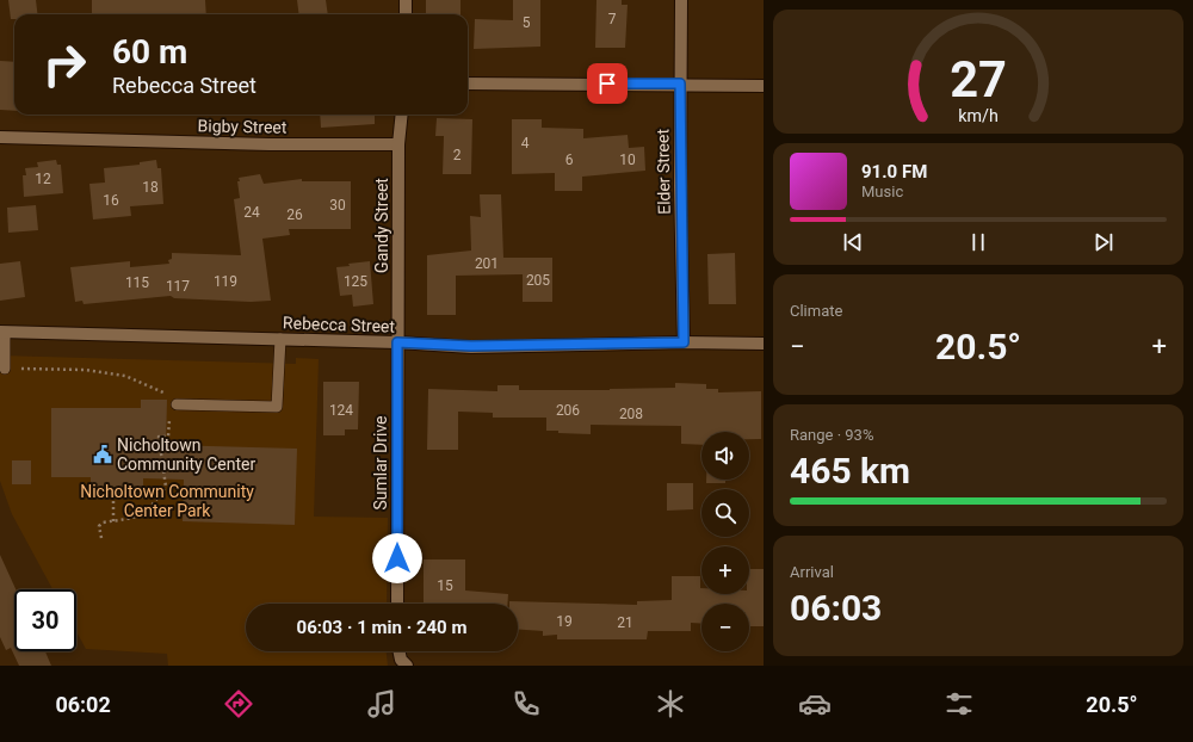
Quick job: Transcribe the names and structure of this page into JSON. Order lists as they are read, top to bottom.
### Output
{
  "streets": {
    "street": [
      "Bigby Street",
      "Elder Street",
      "Gandy Street",
      "Rebecca Street",
      "Sumlar Drive"
    ]
  },
  "crossings": [
    ["Bigby Street", "Gandy Street"],
    ["Elder Street", "Rebecca Street"],
    ["Gandy Street", "Rebecca Street"],
    ["Gandy Street", "Sumlar Drive"],
    ["Rebecca Street", "Sumlar Drive"]
  ],
  "parks": ["Nicholtown Community Center Park"],
  "places": {
    "public building": ["Nicholtown Community Center"]
  },
  "house_numbers": [
    "7",
    "5",
    "4",
    "2",
    "6",
    "10",
    "12",
    "18",
    "16",
    "30",
    "24",
    "26",
    "201",
    "205",
    "119",
    "125",
    "115",
    "117",
    "124",
    "206",
    "208",
    "15",
    "19",
    "21"
  ],
  "page": {
    "turn": ["60 m", "Rebecca Street"],
    "song": ["91.0 FM", "Music"],
    "tile": [
      "Climate",
      ["Range · 93%", "465 km"],
      ["Arrival", "06:03"]
    ],
    "heat": ["−", "20.5°", "+"],
    "map_buttons": ["+", "−"],
    "limit": "30",
    "trip": "06:03 · 1 min · 240 m",
    "tabs": ["06:02", "20.5°"],
    "gauge": ["27", "km/h"]
  }
}
